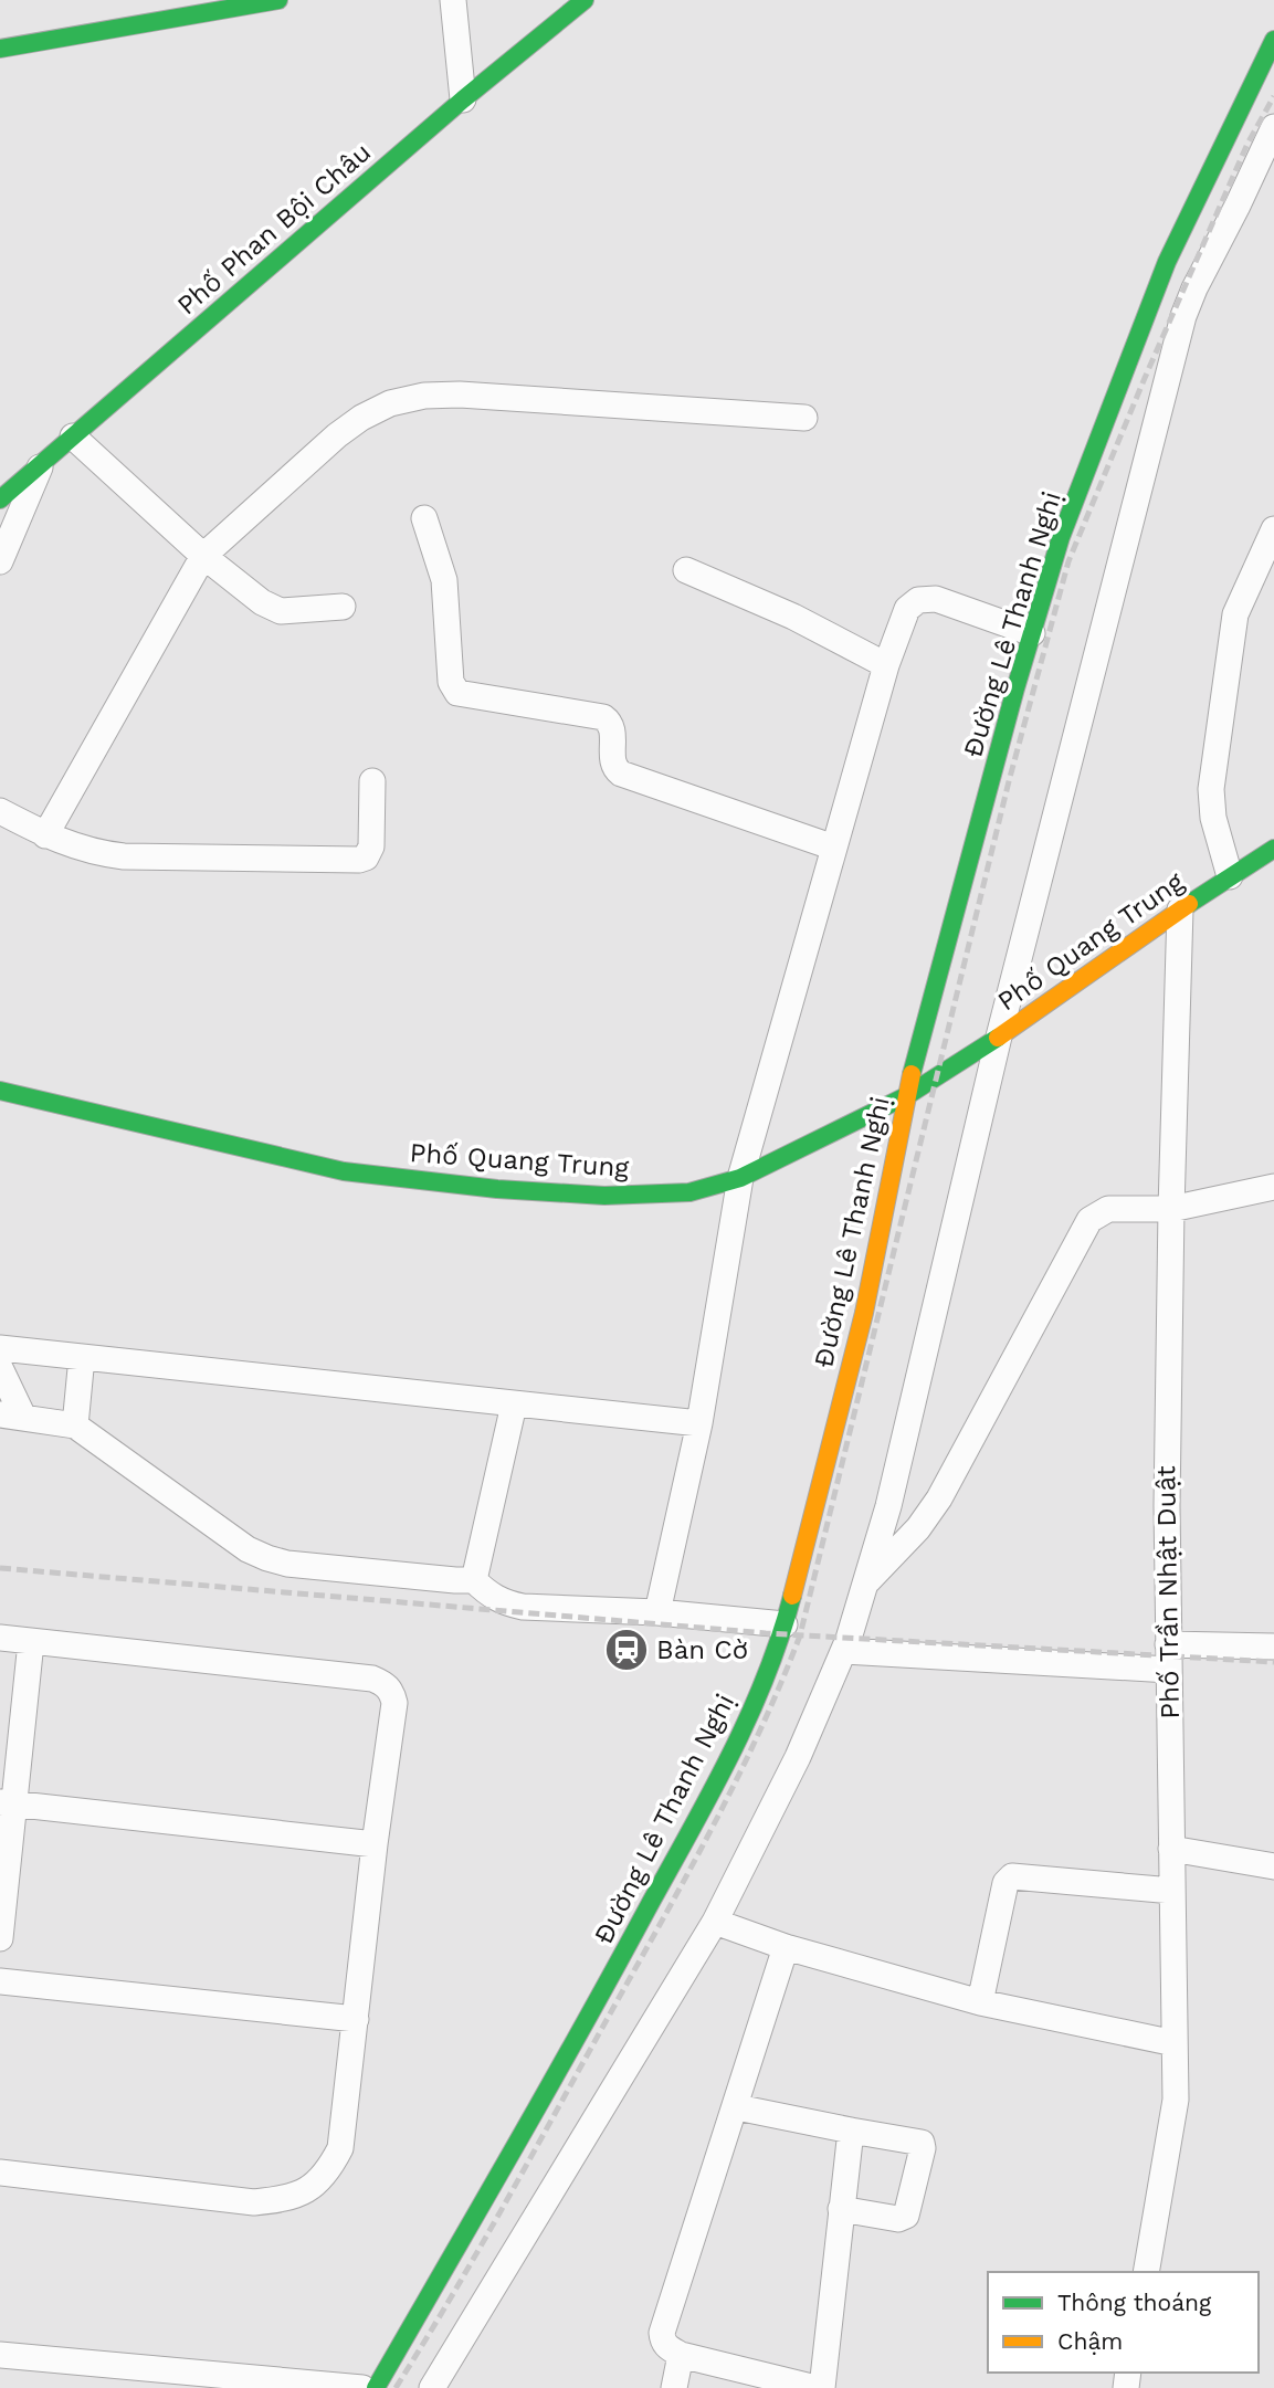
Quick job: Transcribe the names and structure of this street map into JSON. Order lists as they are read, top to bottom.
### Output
{
  "streets": {
    "street": [
      "Phố Phan Bội Châu",
      "Đường Lê Thanh Nghị",
      "Phố Quang Trung",
      "Phố Trần Nhật Duật"
    ]
  },
  "crossings": [
    ["Đường Lê Thanh Nghị", "Phố Quang Trung"],
    ["Phố Quang Trung", "Phố Trần Nhật Duật"]
  ],
  "places": {
    "station": ["Bàn Cờ"]
  },
  "legend": ["Thông thoáng", "Chậm"]
}
